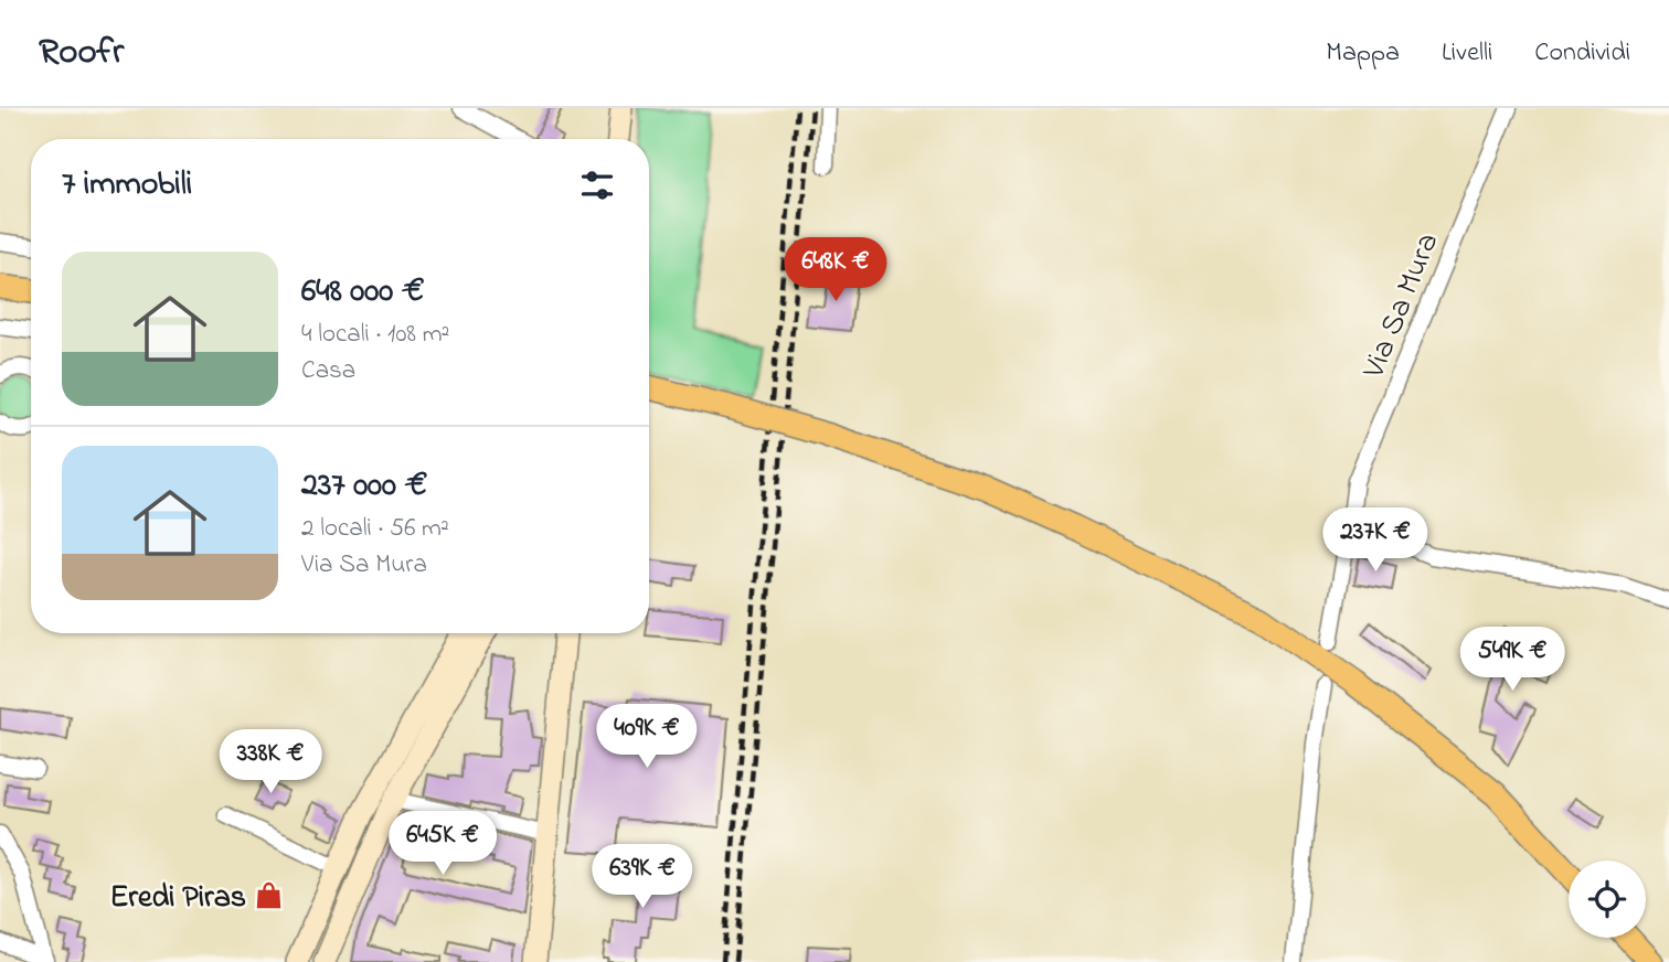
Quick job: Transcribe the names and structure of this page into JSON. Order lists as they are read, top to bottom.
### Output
{
  "streets": {
    "street": ["Via Sa Mura"]
  },
  "places": {
    "shop": ["Eredi Piras"]
  },
  "page": {
    "header": "Roofr",
    "nav": ["Mappa", "Livelli", "Condividi"],
    "heading": "7 immobili",
    "list": [
      {
        "name": "648 000 €",
        "note": "4 locali · 108 m² · Casa"
      },
      {
        "name": "237 000 €",
        "note": "2 locali · 56 m² · Via Sa Mura"
      }
    ],
    "price": [
      "648K €",
      "237K €",
      "549K €",
      "409K €",
      "338K €",
      "645K €",
      "639K €"
    ]
  }
}
